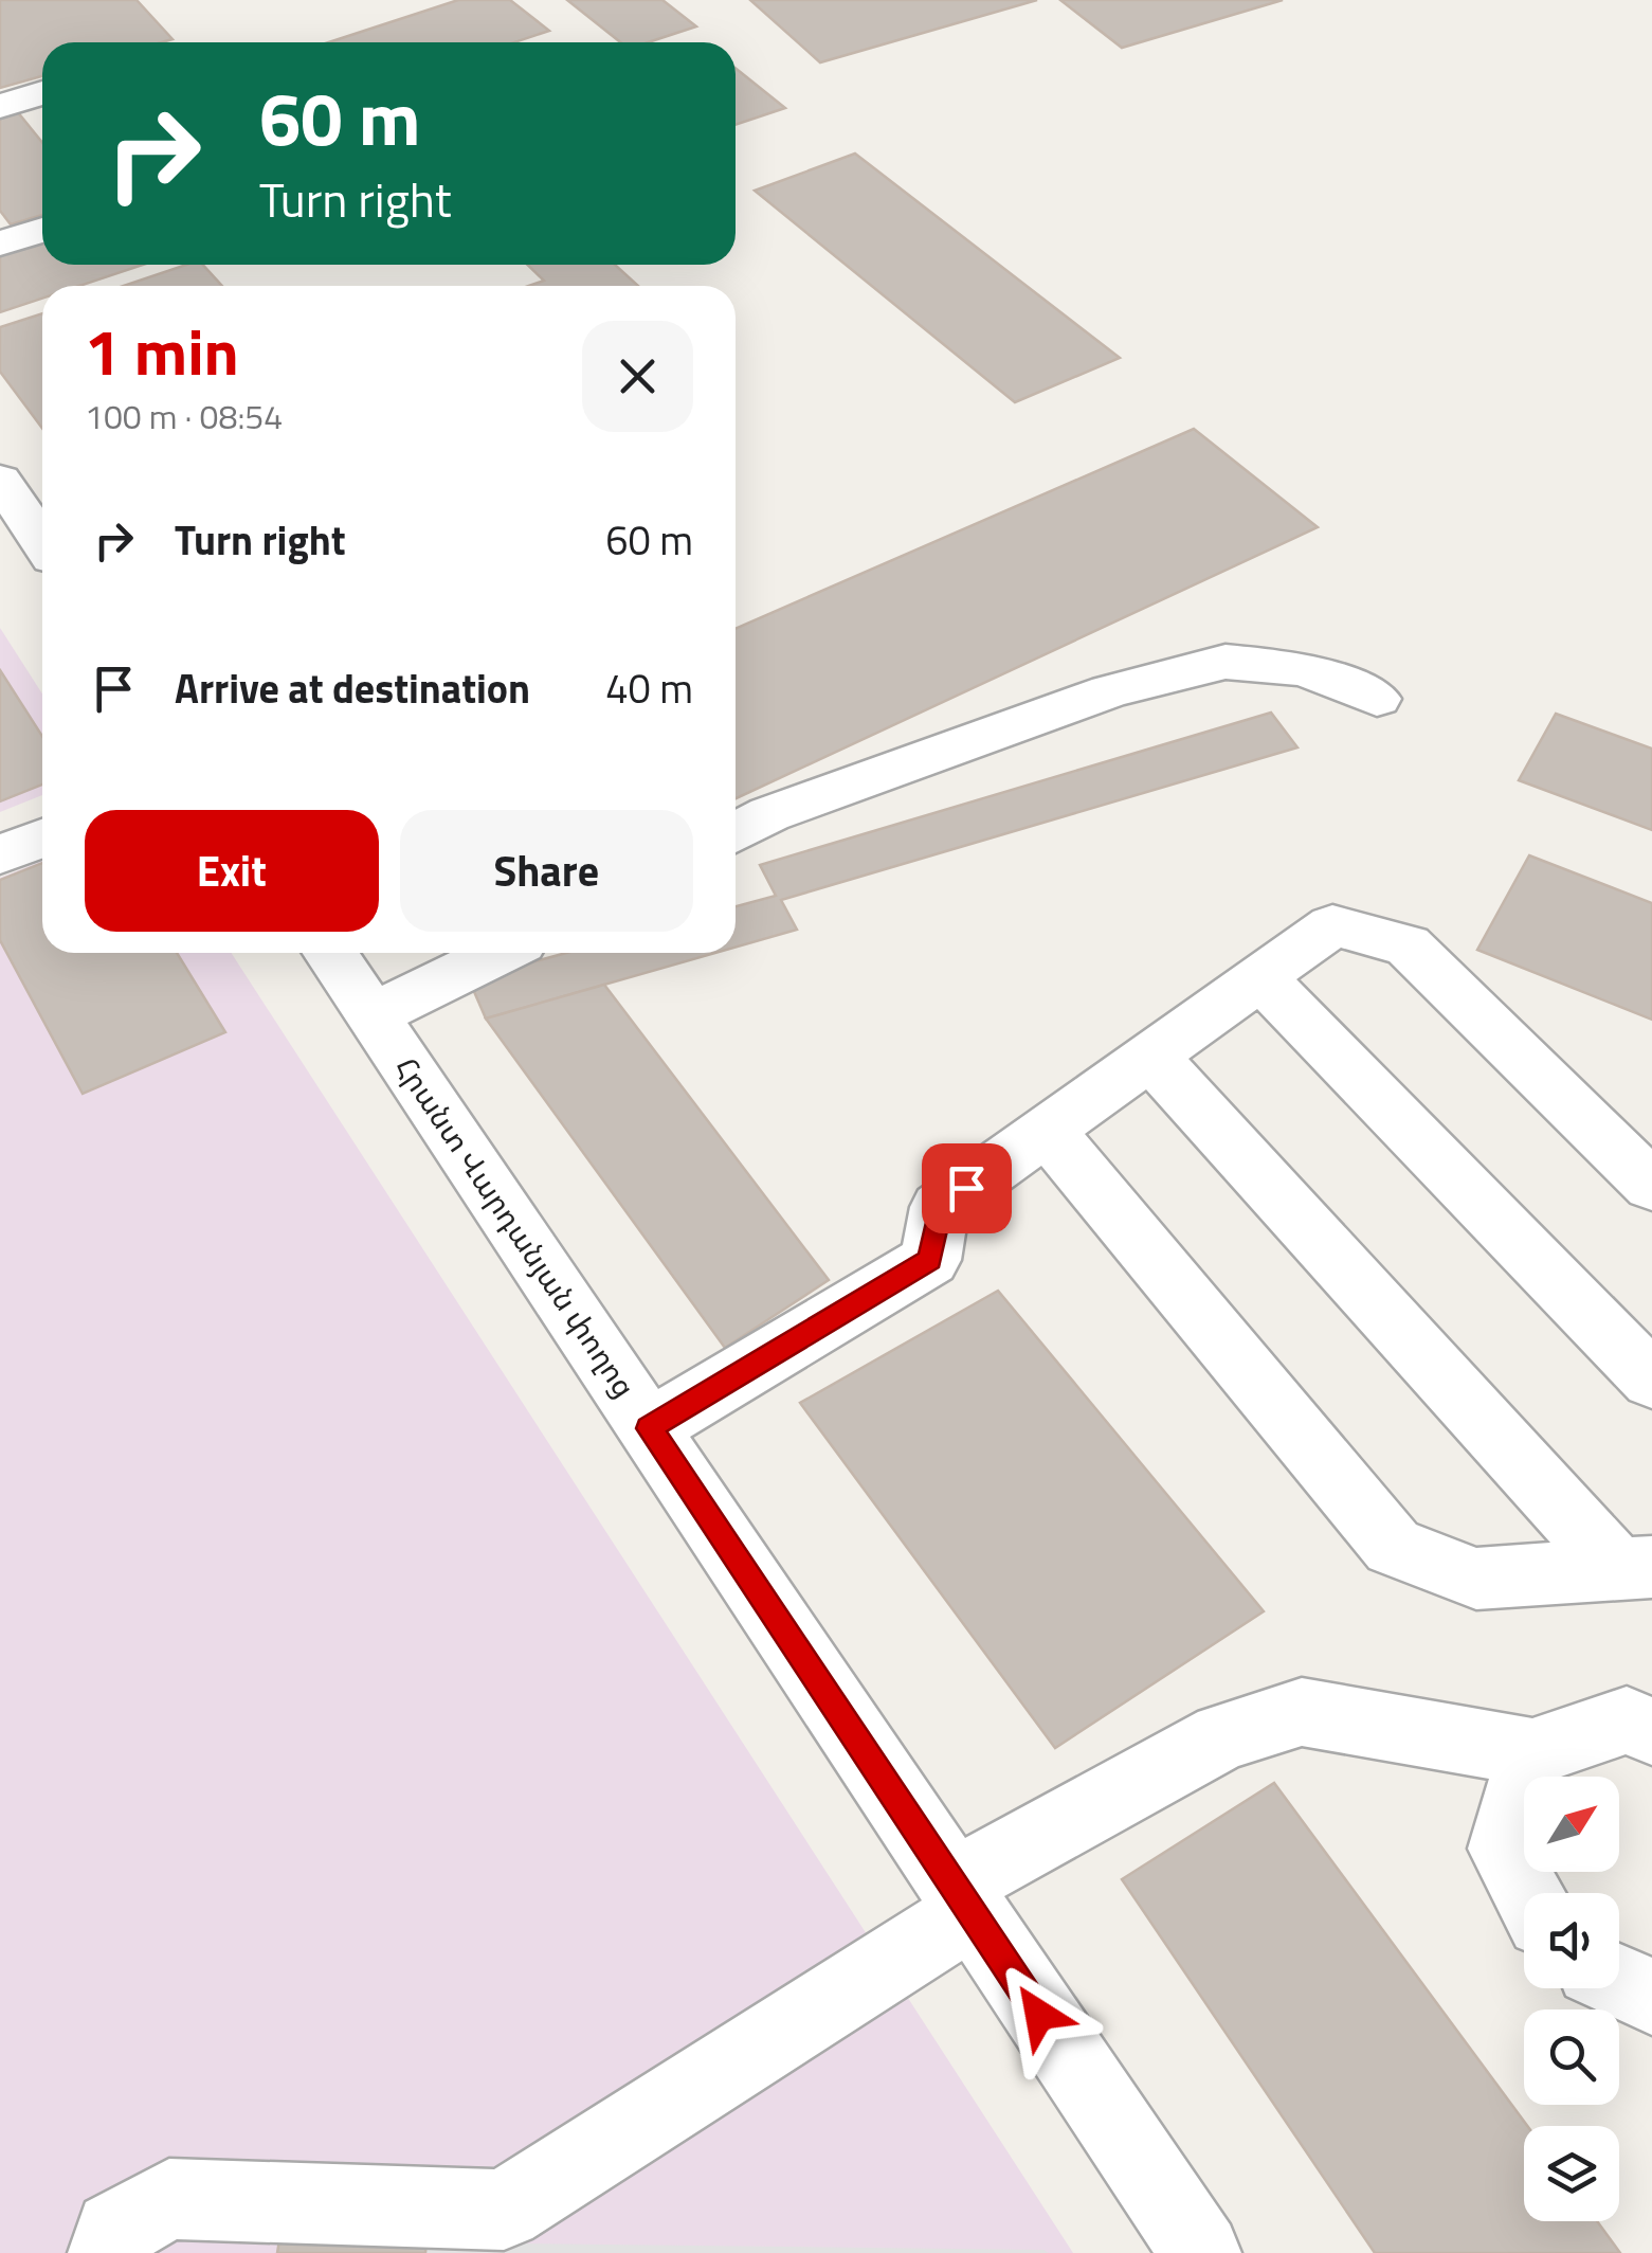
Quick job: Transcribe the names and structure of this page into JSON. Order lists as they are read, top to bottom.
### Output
{
  "streets": {
    "street": ["Հրանտ Վարդանյան փողոց"]
  },
  "north": "top right",
  "page": {
    "turn": ["60 m", "Turn right"],
    "heading": ["1 min", "100 m · 08:54"],
    "list": [
      {
        "name": "Turn right",
        "value": "60 m"
      },
      {
        "name": "Arrive at destination",
        "value": "40 m"
      }
    ],
    "buttons": ["Exit", "Share"]
  }
}
